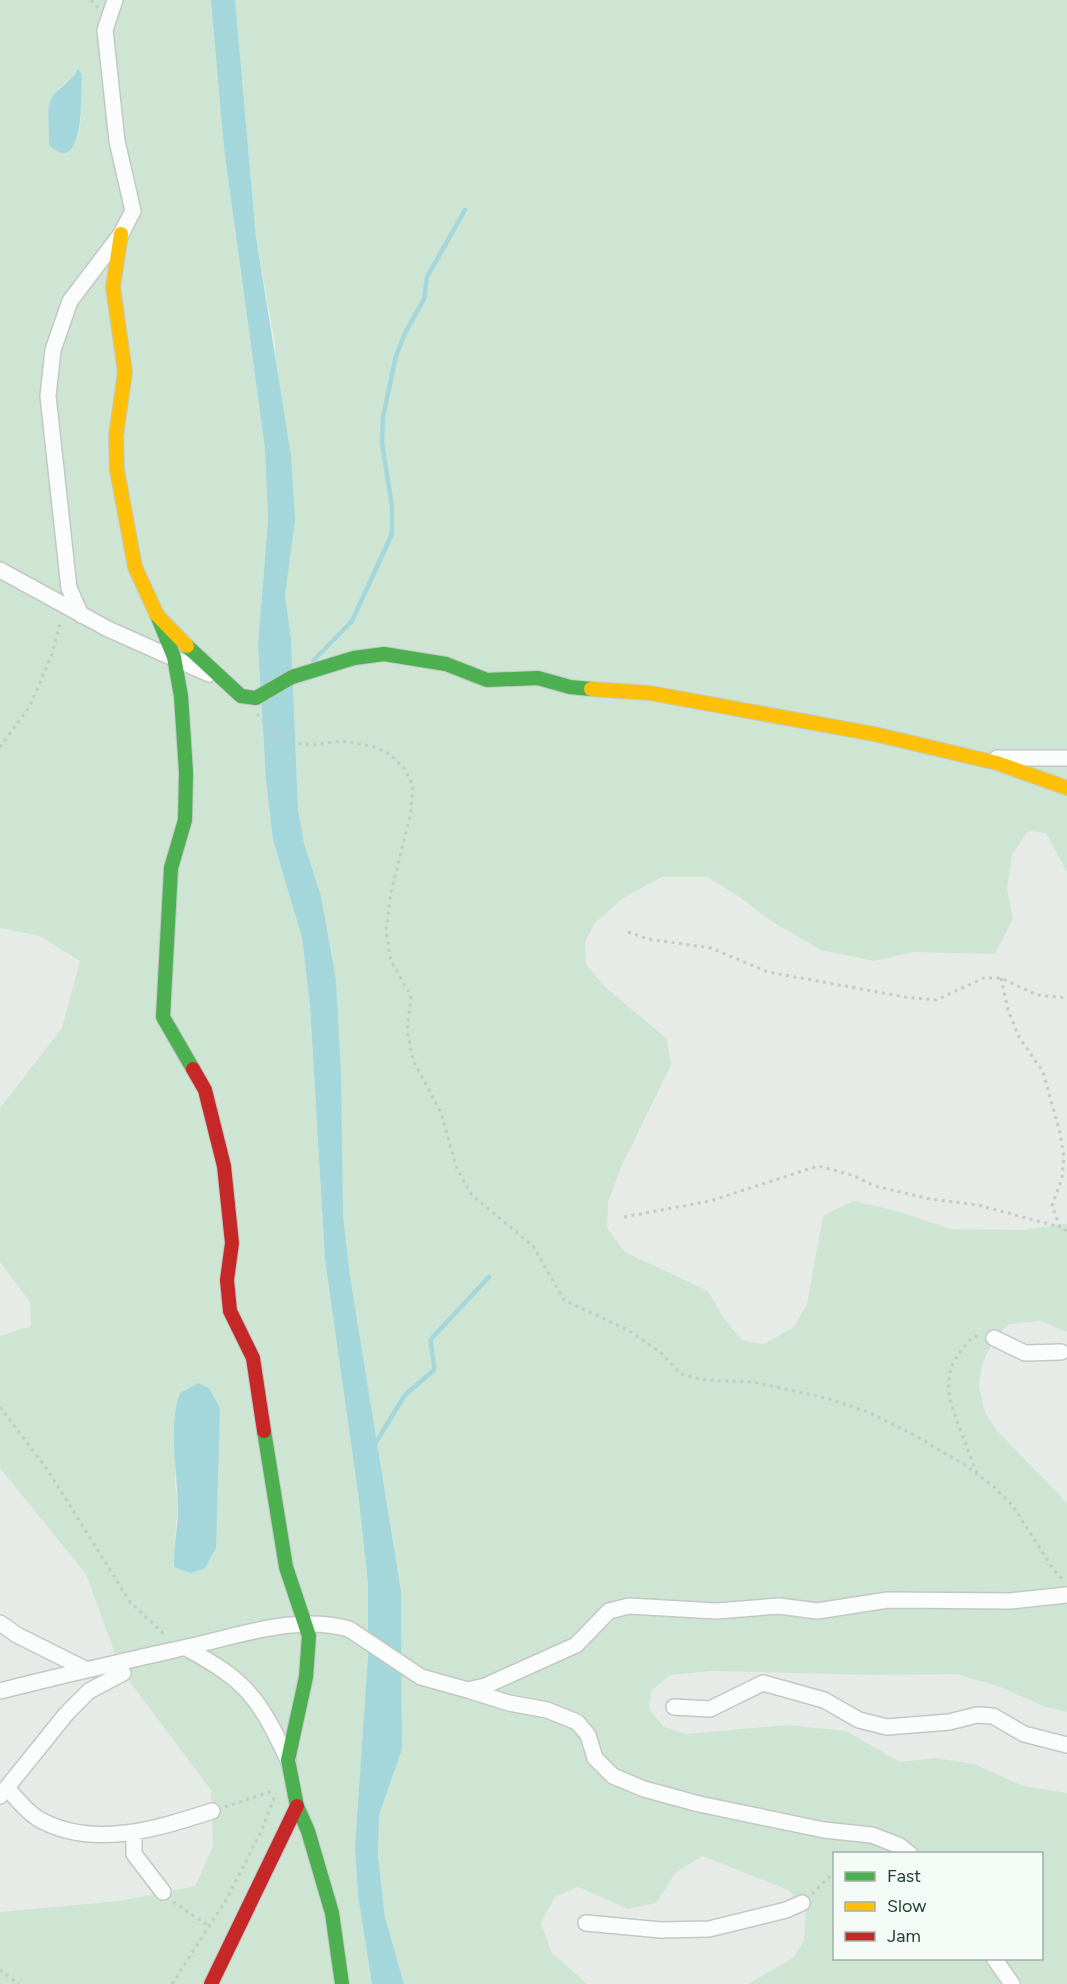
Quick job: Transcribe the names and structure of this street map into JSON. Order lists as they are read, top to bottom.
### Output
{
  "legend": ["Fast", "Slow", "Jam"]
}
